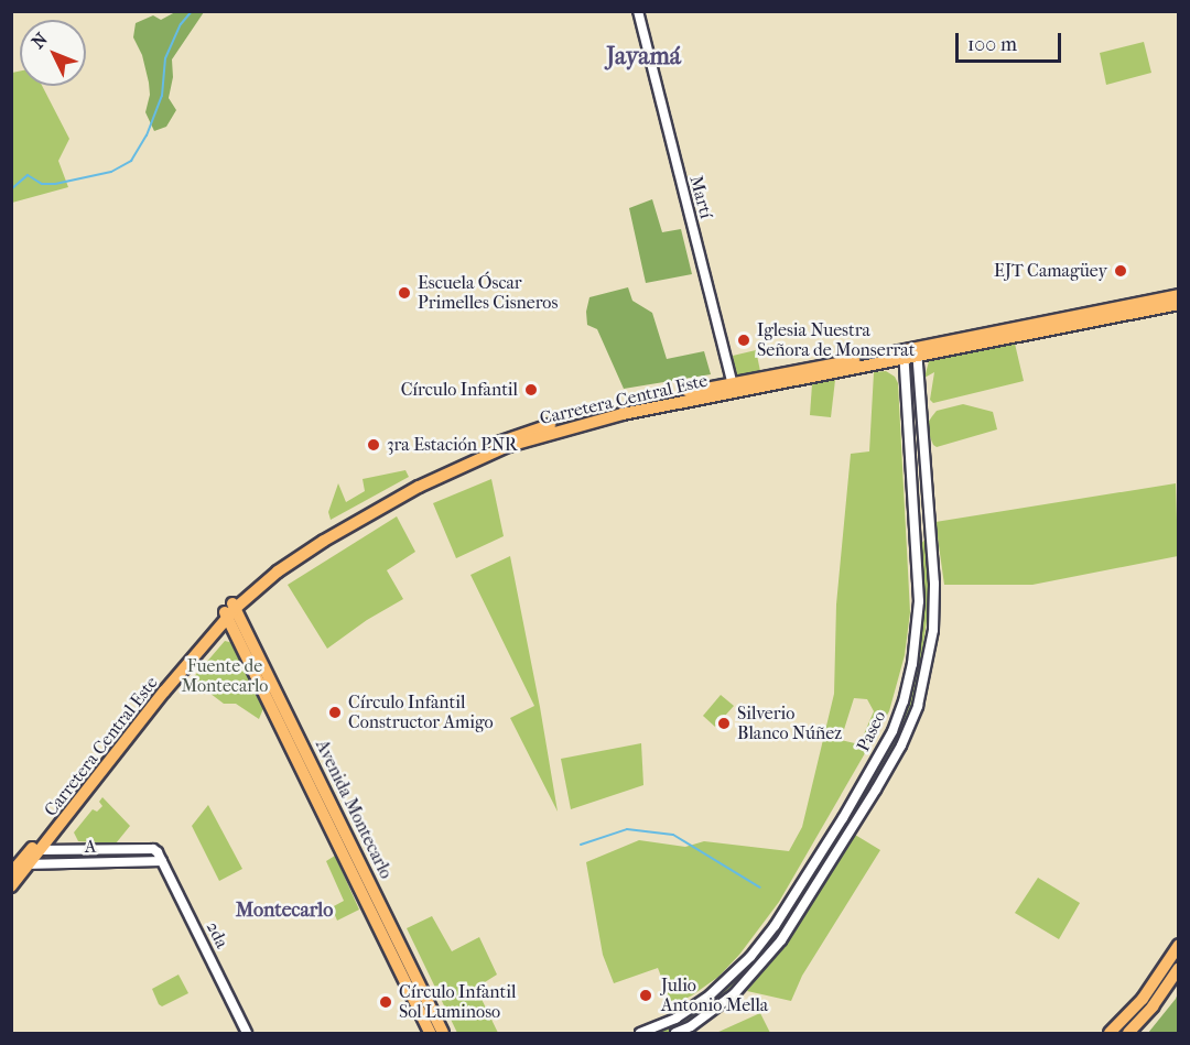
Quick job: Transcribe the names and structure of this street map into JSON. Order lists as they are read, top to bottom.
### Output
{
  "streets": {
    "main road": ["Carretera Central Este", "Avenida Montecarlo"],
    "street": [
      "Martí",
      "Paseo",
      "A",
      "2da"
    ]
  },
  "crossings": [
    ["Martí", "Carretera Central Este"],
    ["Carretera Central Este", "Paseo"],
    ["Carretera Central Este", "Avenida Montecarlo"],
    ["Carretera Central Este", "A"],
    ["A", "2da"]
  ],
  "districts": ["Jayamá", "Montecarlo"],
  "parks": ["Fuente de Montecarlo"],
  "places": [
    "EJT Camagüey",
    "Escuela Óscar Primelles Cisneros",
    "Iglesia Nuestra Señora de Monserrat",
    "Círculo Infantil",
    "3ra Estación PNR",
    "Círculo Infantil Constructor Amigo",
    "Silverio Blanco Núñez",
    "Julio Antonio Mella",
    "Círculo Infantil Sol Luminoso"
  ],
  "scale_bar": "100 m",
  "north": "top left"
}
